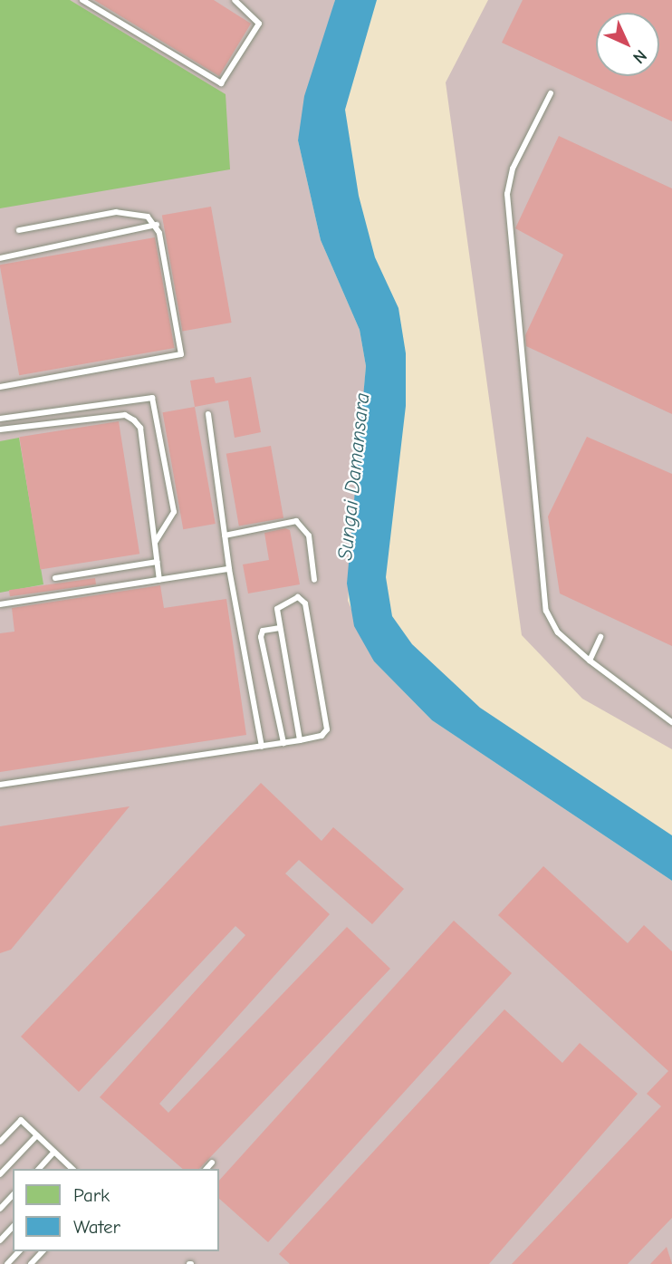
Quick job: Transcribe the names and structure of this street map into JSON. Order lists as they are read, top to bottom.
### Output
{
  "water": ["Sungai Damansara"],
  "legend": ["Park", "Water"],
  "north": "bottom right"
}
